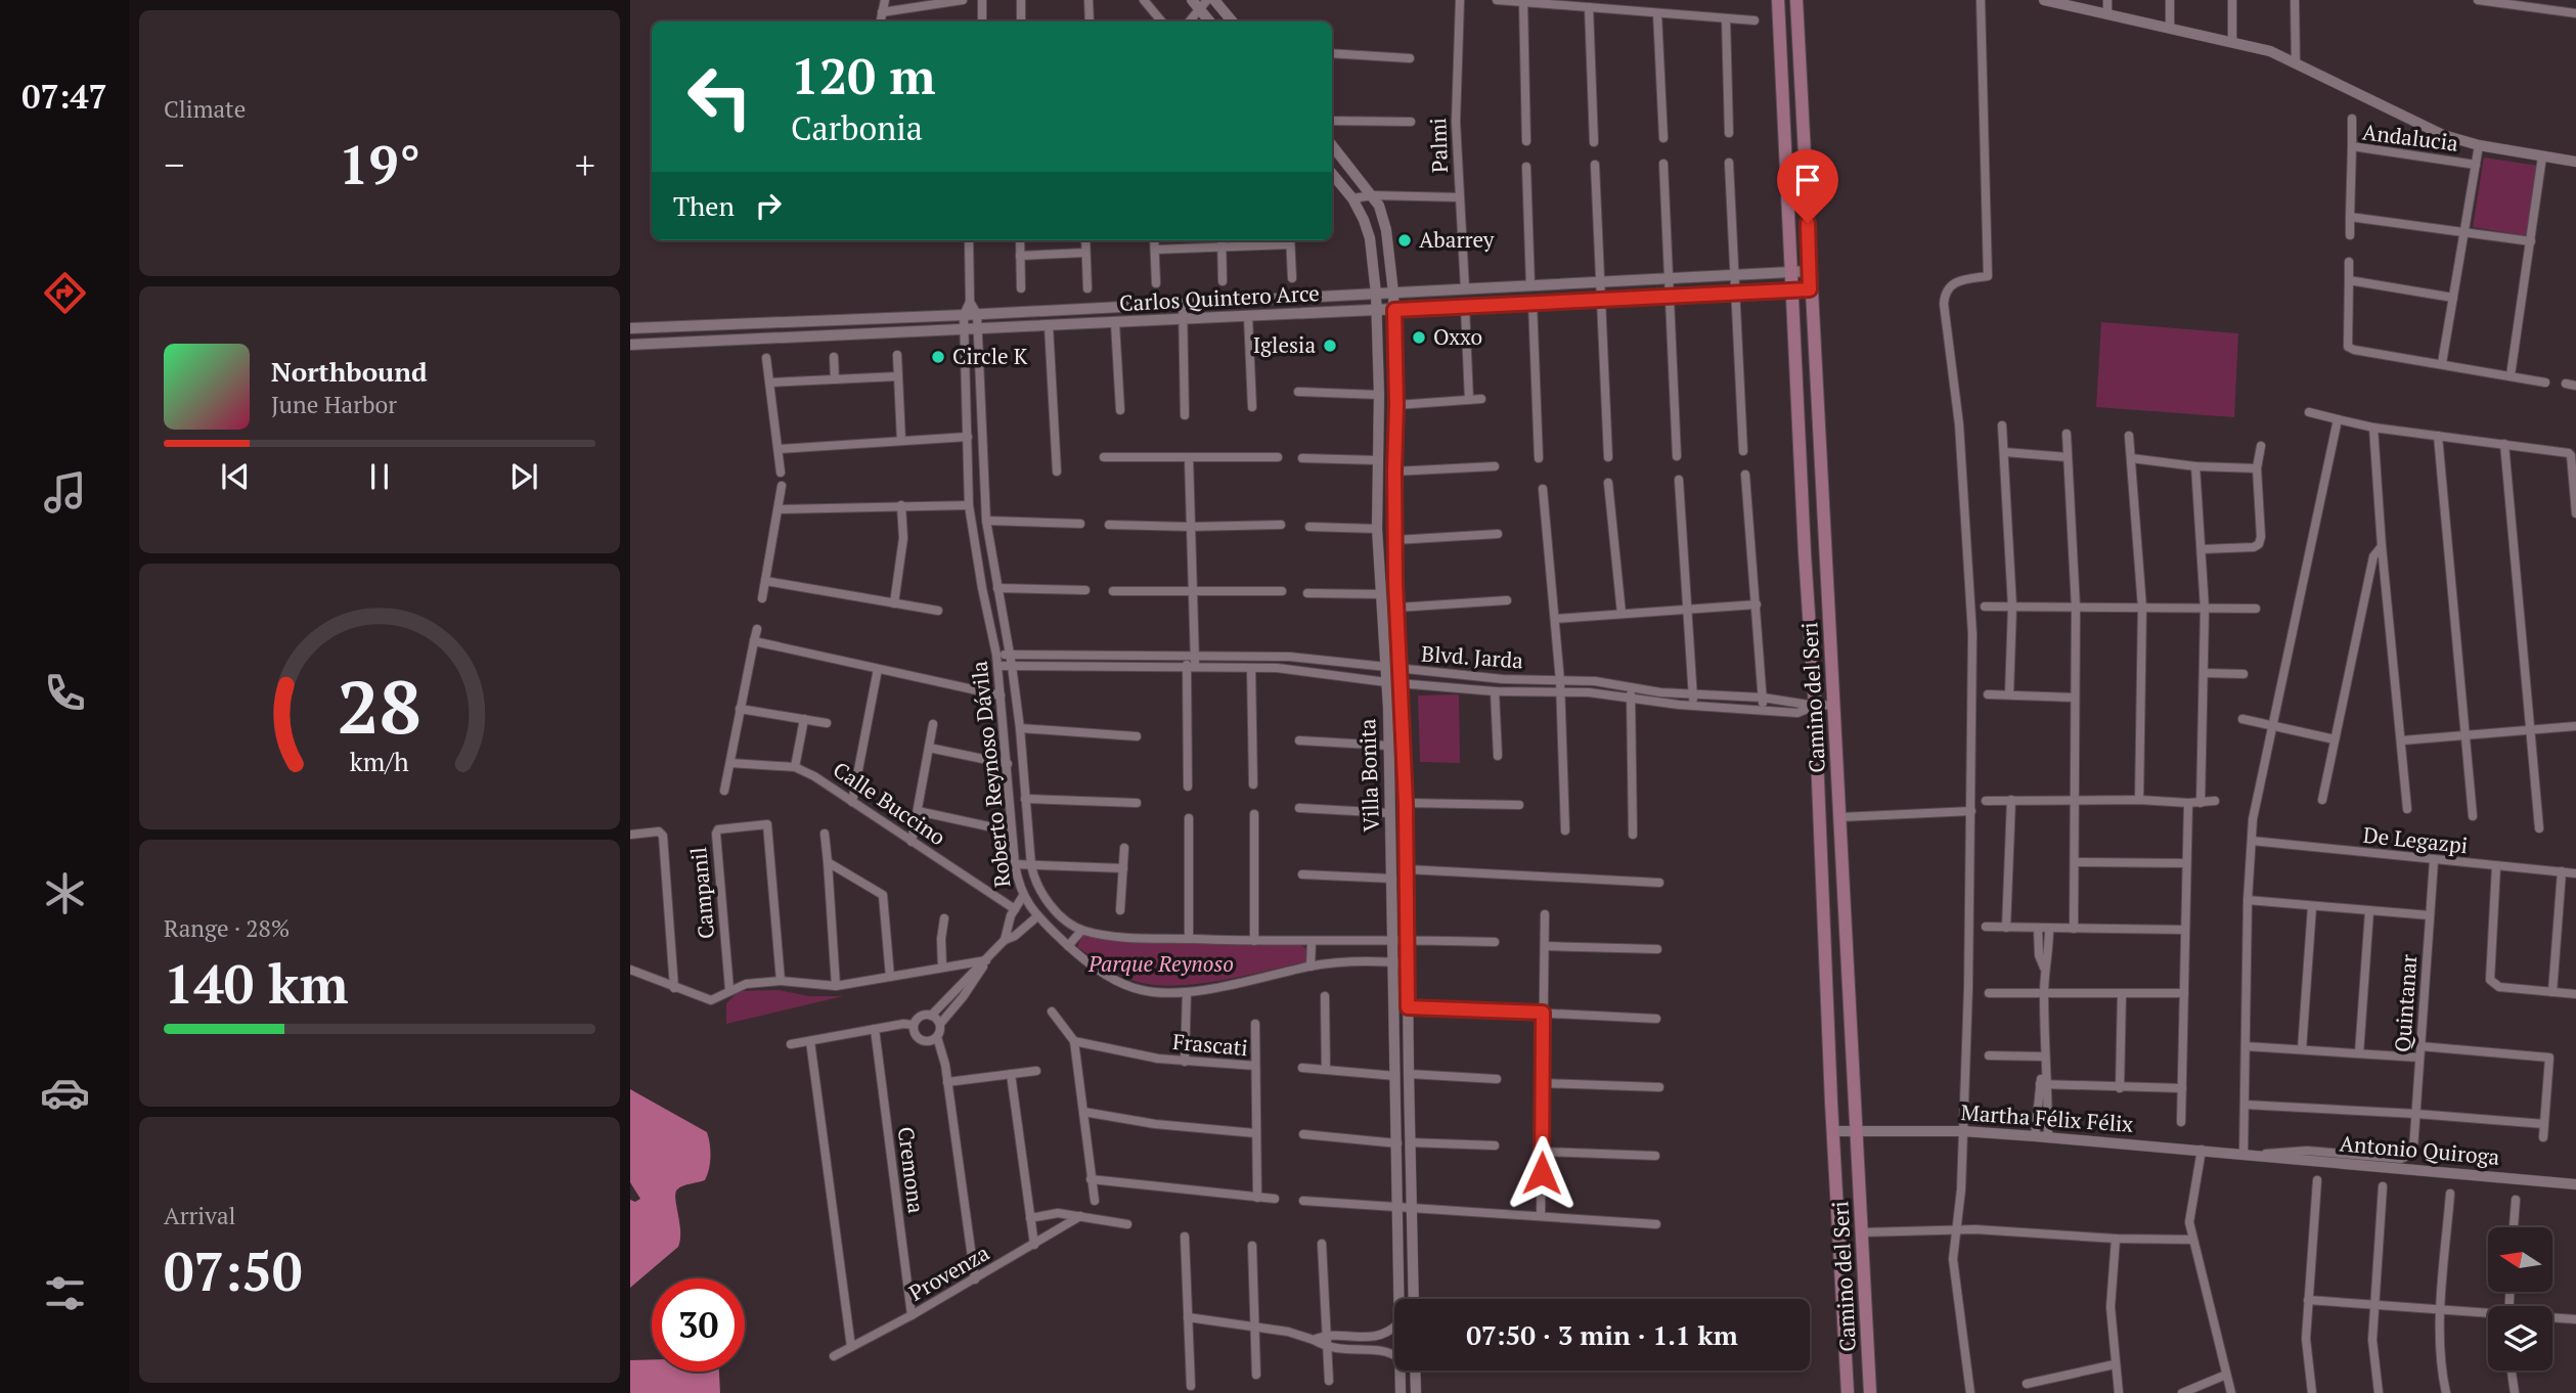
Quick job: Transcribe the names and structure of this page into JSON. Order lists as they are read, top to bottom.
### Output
{
  "streets": {
    "main road": ["Carlos Quintero Arce", "Camino del Seri"],
    "street": [
      "Andalucia",
      "Palmi",
      "Blvd. Jarda",
      "Roberto Reynoso Dávila",
      "Villa Bonita",
      "Calle Buccino",
      "De Legazpi",
      "Campanil",
      "Quintanar",
      "Frascati",
      "Martha Félix Félix",
      "Antonio Quiroga",
      "Cremona",
      "Provenza"
    ]
  },
  "crossings": [
    ["Palmi", "Carlos Quintero Arce"],
    ["Carlos Quintero Arce", "Camino del Seri"],
    ["Carlos Quintero Arce", "Roberto Reynoso Dávila"],
    ["Carlos Quintero Arce", "Villa Bonita"],
    ["Blvd. Jarda", "Camino del Seri"],
    ["Blvd. Jarda", "Roberto Reynoso Dávila"],
    ["Blvd. Jarda", "Villa Bonita"],
    ["Camino del Seri", "Martha Félix Félix"],
    ["Roberto Reynoso Dávila", "Villa Bonita"],
    ["De Legazpi", "Quintanar"],
    ["Quintanar", "Martha Félix Félix"],
    ["Quintanar", "Antonio Quiroga"],
    ["Martha Félix Félix", "Antonio Quiroga"],
    ["Cremona", "Provenza"]
  ],
  "parks": ["Parque Reynoso"],
  "places": [
    "Abarrey",
    "Oxxo",
    "Iglesia",
    "Circle K"
  ],
  "north": "left",
  "page": {
    "tabs": "07:47",
    "tile": [
      "Climate",
      ["Range · 28%", "140 km"],
      ["Arrival", "07:50"]
    ],
    "turn": ["120 m", "Carbonia"],
    "heat": ["−", "19°", "+"],
    "then": "Then",
    "song": ["Northbound", "June Harbor"],
    "limit": "30",
    "trip": "07:50 · 3 min · 1.1 km",
    "gauge": ["28", "km/h"]
  }
}
